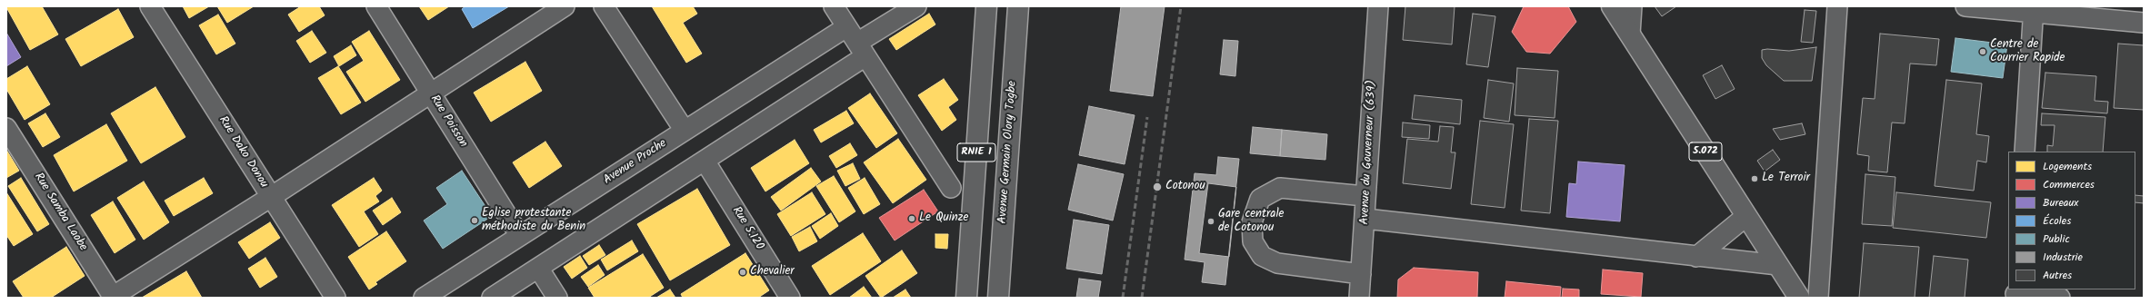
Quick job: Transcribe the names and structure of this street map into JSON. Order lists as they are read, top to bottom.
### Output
{
  "streets": {
    "main road": ["5.072", "RNIE 1", "Avenue Germain Olory Togbe"],
    "street": [
      "Rue Poisson",
      "Rue Dako Donou",
      "Avenue du Gouverneur (639)",
      "Avenue Proche",
      "Rue Samba Laobe",
      "Rue 5.120"
    ]
  },
  "crossings": [
    ["Rue Poisson", "Avenue Proche"]
  ],
  "places": [
    "Centre de Courrier Rapide",
    "Le Terroir",
    "Cotonou",
    "Le Quinze",
    "Eglise protestante méthodiste du Benin",
    "Gare centrale de Cotonou",
    "Chevalier"
  ],
  "legend": [
    "Logements",
    "Commerces",
    "Bureaux",
    "Écoles",
    "Public",
    "Industrie",
    "Autres"
  ]
}
